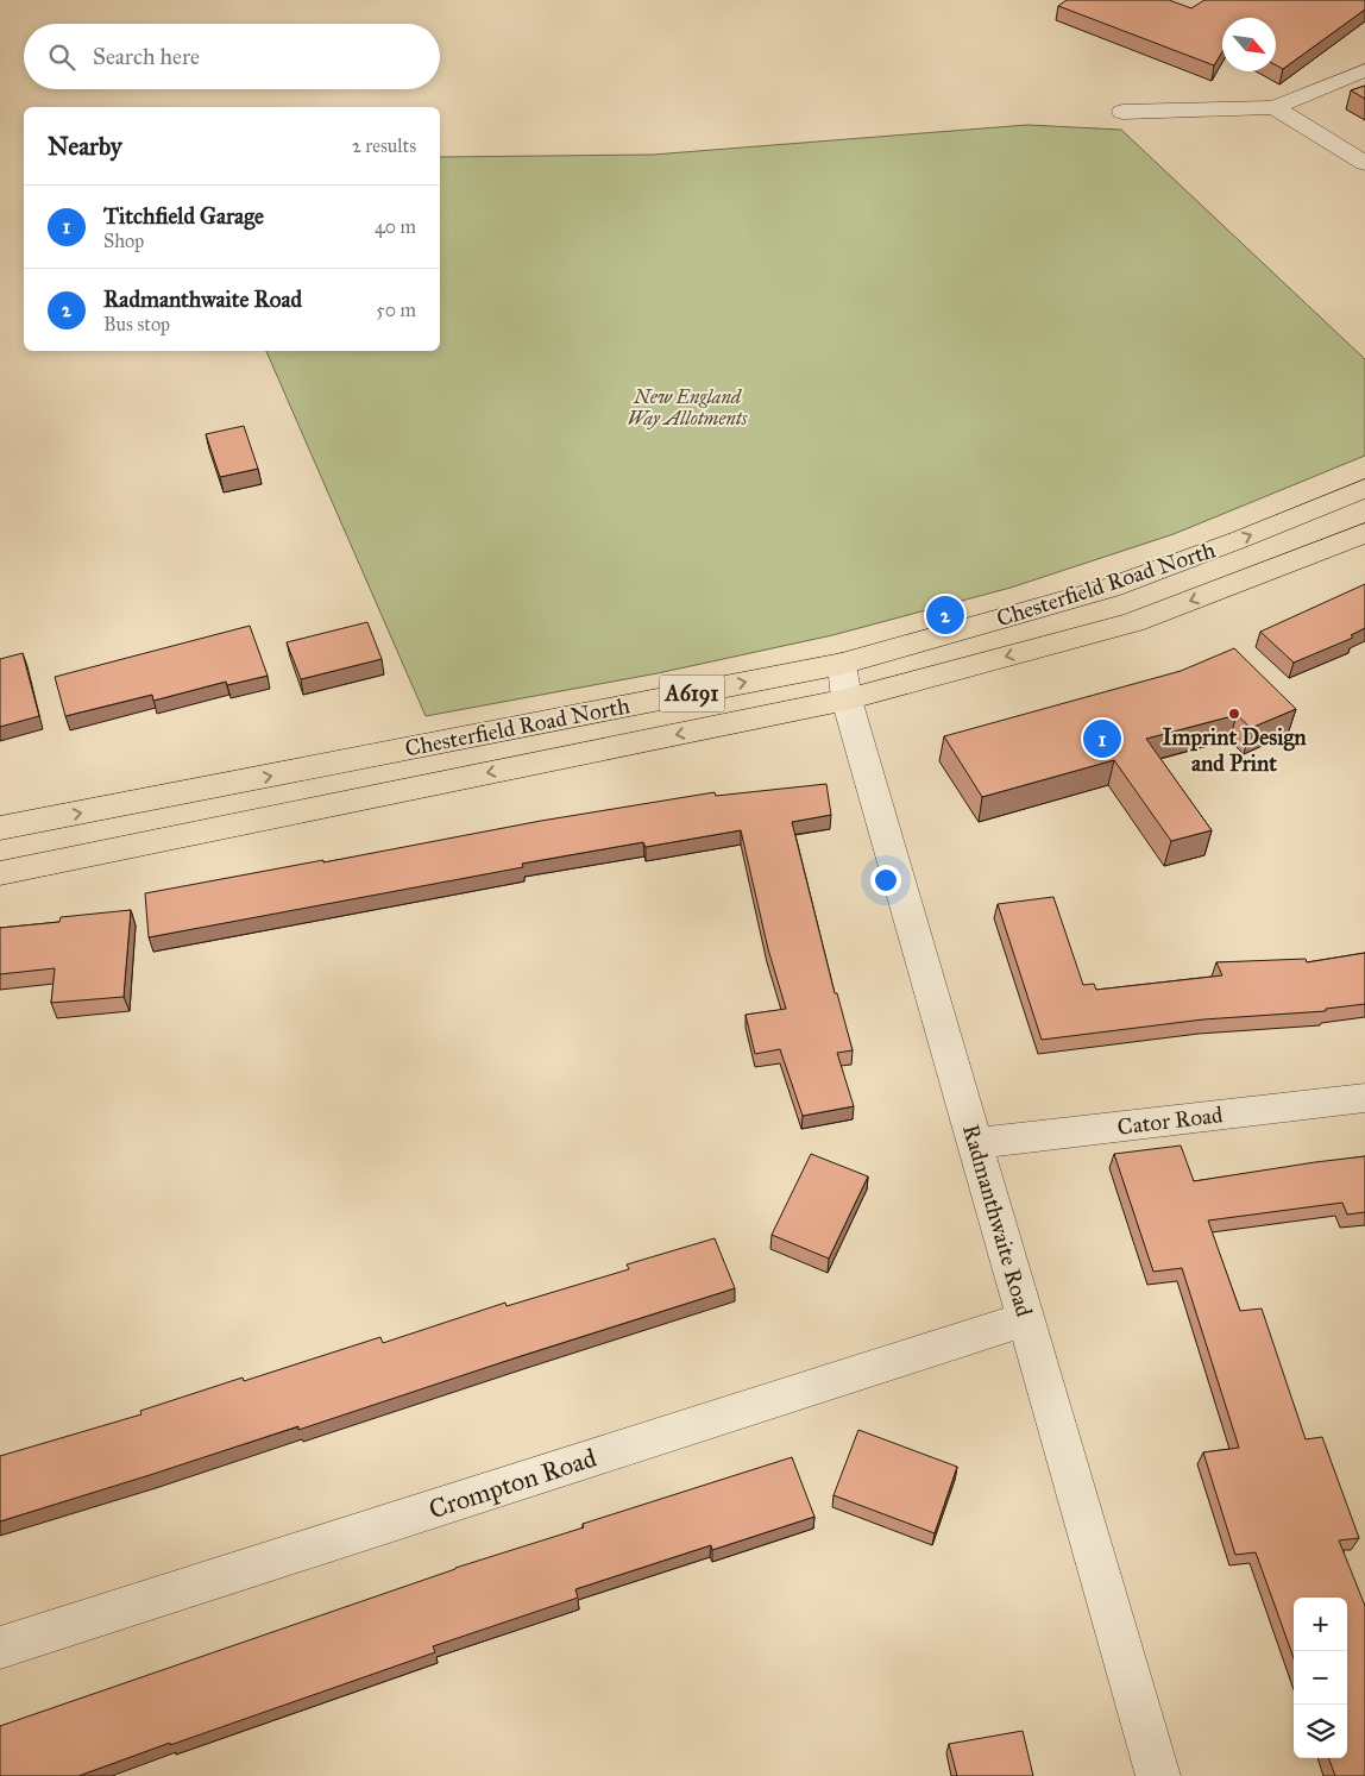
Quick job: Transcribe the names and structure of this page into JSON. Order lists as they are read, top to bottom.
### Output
{
  "streets": {
    "main road": ["Chesterfield Road North", "A6191"],
    "street": ["Cator Road", "Radmanthwaite Road", "Crompton Road"]
  },
  "crossings": [
    ["Chesterfield Road North", "Radmanthwaite Road"],
    ["Cator Road", "Radmanthwaite Road"],
    ["Radmanthwaite Road", "Crompton Road"]
  ],
  "parks": ["New England Way Allotments"],
  "places": ["Imprint Design and Print"],
  "north": "bottom right",
  "page": {
    "search": "Search here",
    "heading": ["Nearby", "2 results"],
    "list": [
      {
        "mark": "1",
        "name": "Titchfield Garage",
        "note": "Shop",
        "value": "40 m"
      },
      {
        "mark": "2",
        "name": "Radmanthwaite Road",
        "note": "Bus stop",
        "value": "50 m"
      }
    ],
    "pins": ["2", "1"],
    "map_buttons": ["+", "−"]
  }
}
